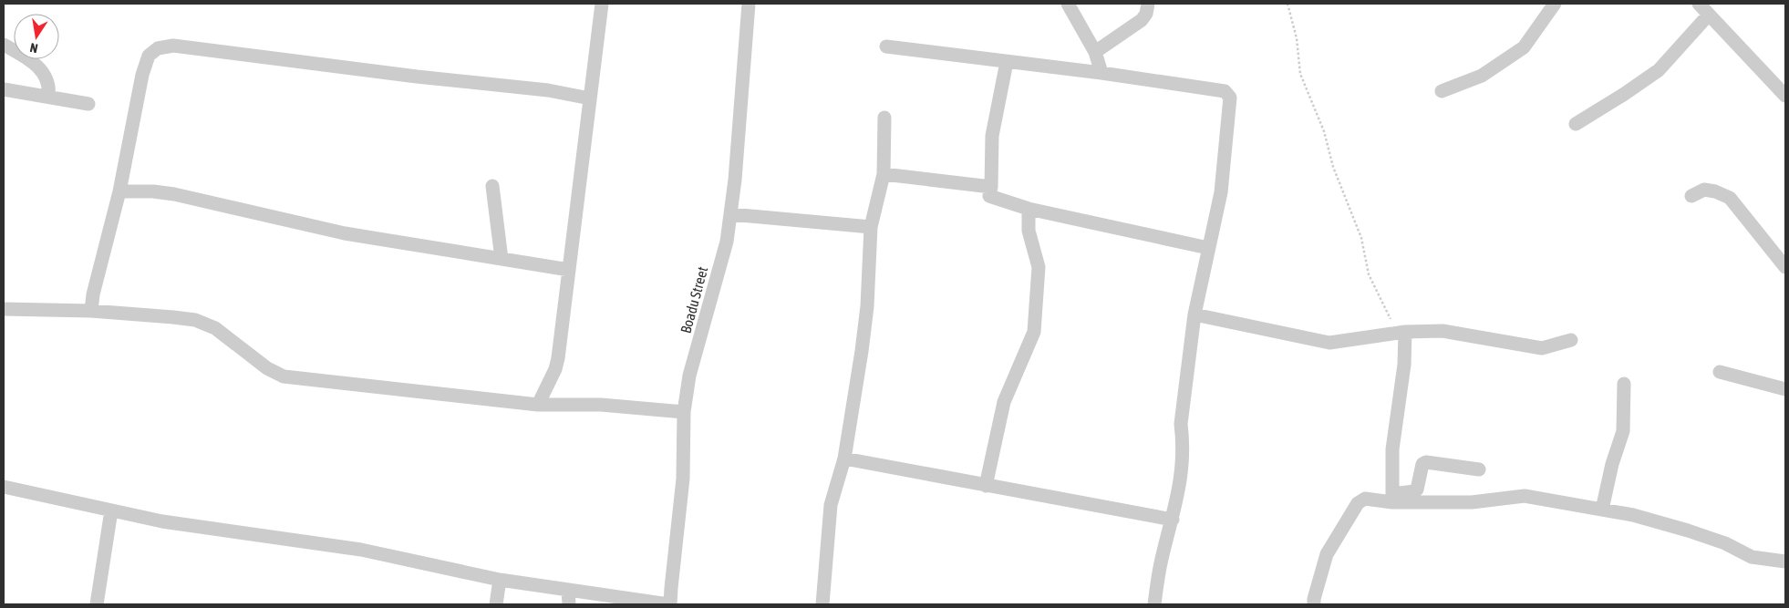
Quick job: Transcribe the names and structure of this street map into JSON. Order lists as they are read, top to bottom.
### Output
{
  "streets": {
    "street": ["Boadu Street"]
  },
  "north": "bottom"
}
